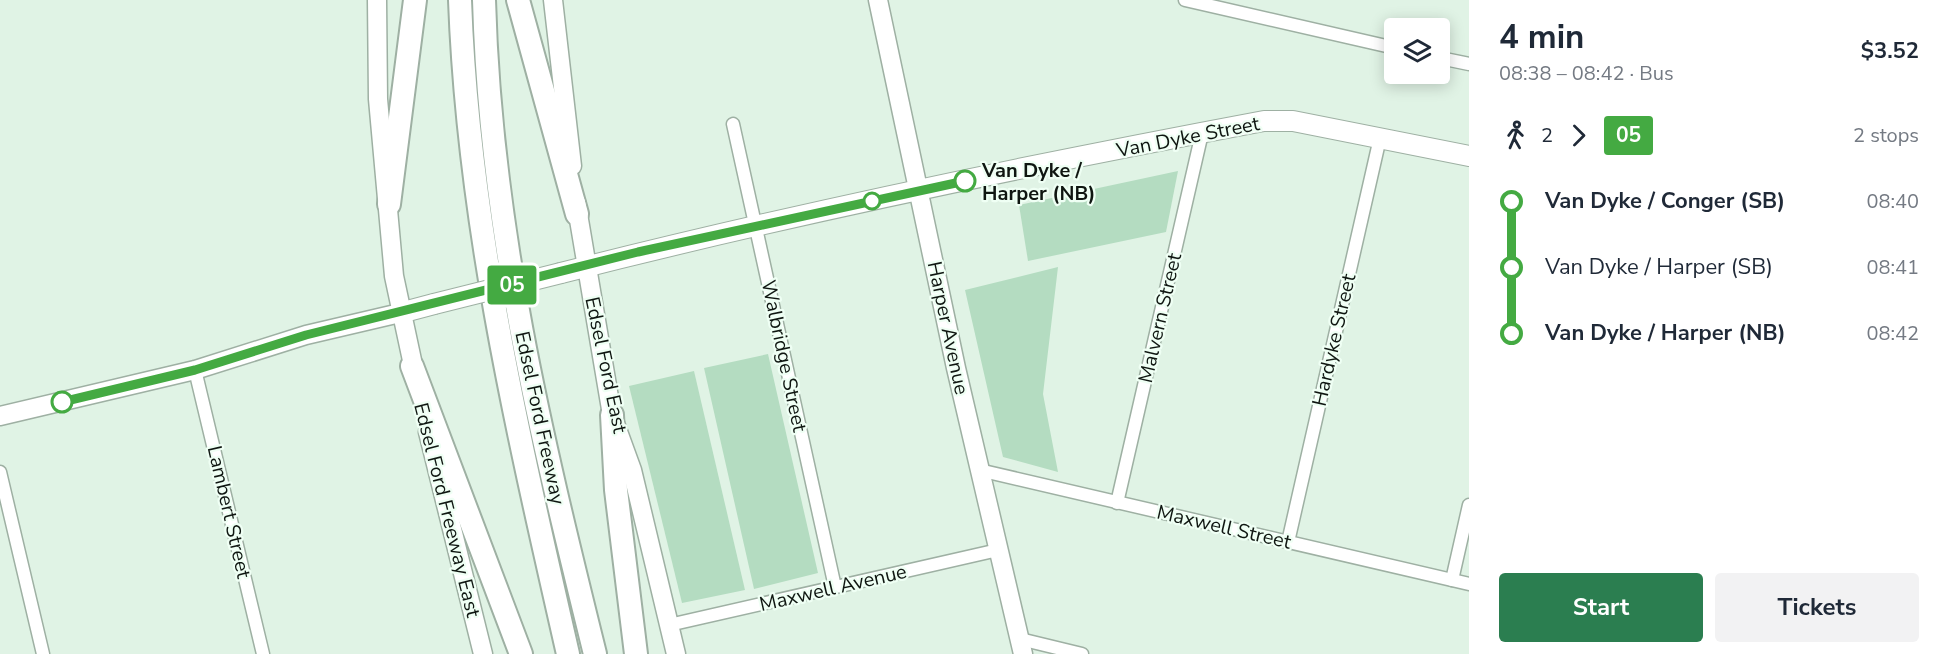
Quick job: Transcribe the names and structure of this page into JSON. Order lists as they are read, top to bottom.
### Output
{
  "streets": {
    "highway": ["Edsel Ford Freeway"],
    "main road": ["Van Dyke Street"],
    "street": [
      "Malvern Street",
      "Harper Avenue",
      "Hardyke Street",
      "Walbridge Street",
      "Edsel Ford East",
      "Edsel Ford Freeway East",
      "Lambert Street",
      "Maxwell Street",
      "Maxwell Avenue"
    ]
  },
  "crossings": [
    ["Van Dyke Street", "Malvern Street"],
    ["Van Dyke Street", "Harper Avenue"],
    ["Van Dyke Street", "Hardyke Street"],
    ["Van Dyke Street", "Walbridge Street"],
    ["Van Dyke Street", "Edsel Ford East"],
    ["Van Dyke Street", "Edsel Ford Freeway East"],
    ["Van Dyke Street", "Lambert Street"],
    ["Malvern Street", "Maxwell Street"],
    ["Harper Avenue", "Maxwell Street"],
    ["Harper Avenue", "Maxwell Avenue"],
    ["Hardyke Street", "Maxwell Street"],
    ["Walbridge Street", "Maxwell Avenue"],
    ["Edsel Ford East", "Maxwell Avenue"]
  ],
  "places": ["Van Dyke / Harper (NB)"],
  "lines": ["bus line 05"],
  "page": {
    "on_map": "05",
    "heading": ["4 min", "08:38 – 08:42 · Bus", "$3.52"],
    "legs": ["2", "05", "2 stops"],
    "list": [
      {
        "name": "Van Dyke / Conger (SB)",
        "value": "08:40"
      },
      {
        "name": "Van Dyke / Harper (SB)",
        "value": "08:41"
      },
      {
        "name": "Van Dyke / Harper (NB)",
        "value": "08:42"
      }
    ],
    "buttons": ["Start", "Tickets"]
  }
}
